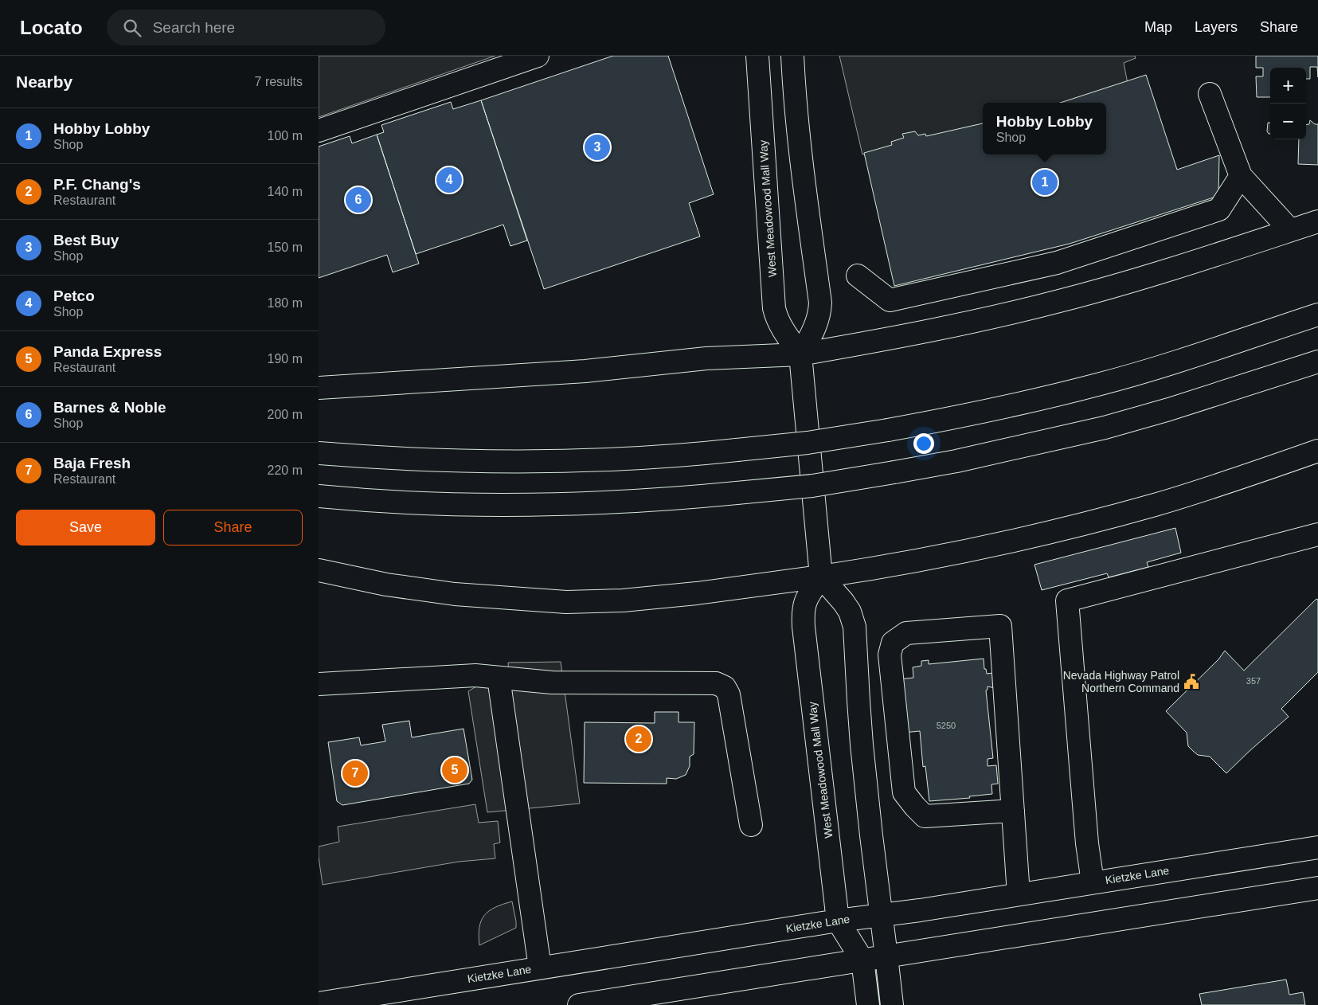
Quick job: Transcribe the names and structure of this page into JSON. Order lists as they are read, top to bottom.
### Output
{
  "streets": {
    "main road": ["West Meadowood Mall Way", "Kietzke Lane"]
  },
  "crossings": [
    ["West Meadowood Mall Way", "Kietzke Lane"]
  ],
  "places": {
    "public building": ["Nevada Highway Patrol Northern Command"]
  },
  "house_numbers": ["357", "5250"],
  "page": {
    "header": "Locato",
    "search": "Search here",
    "nav": ["Map", "Layers", "Share"],
    "heading": ["Nearby", "7 results"],
    "map_buttons": ["+", "−"],
    "popup": ["Hobby Lobby", "Shop"],
    "list": [
      {
        "mark": "1",
        "name": "Hobby Lobby",
        "note": "Shop",
        "value": "100 m"
      },
      {
        "mark": "2",
        "name": "P.F. Chang's",
        "note": "Restaurant",
        "value": "140 m"
      },
      {
        "mark": "3",
        "name": "Best Buy",
        "note": "Shop",
        "value": "150 m"
      },
      {
        "mark": "4",
        "name": "Petco",
        "note": "Shop",
        "value": "180 m"
      },
      {
        "mark": "5",
        "name": "Panda Express",
        "note": "Restaurant",
        "value": "190 m"
      },
      {
        "mark": "6",
        "name": "Barnes & Noble",
        "note": "Shop",
        "value": "200 m"
      },
      {
        "mark": "7",
        "name": "Baja Fresh",
        "note": "Restaurant",
        "value": "220 m"
      }
    ],
    "pins": [
      "3",
      "4",
      "1",
      "6",
      "2",
      "5",
      "7"
    ],
    "buttons": ["Save", "Share"]
  }
}
